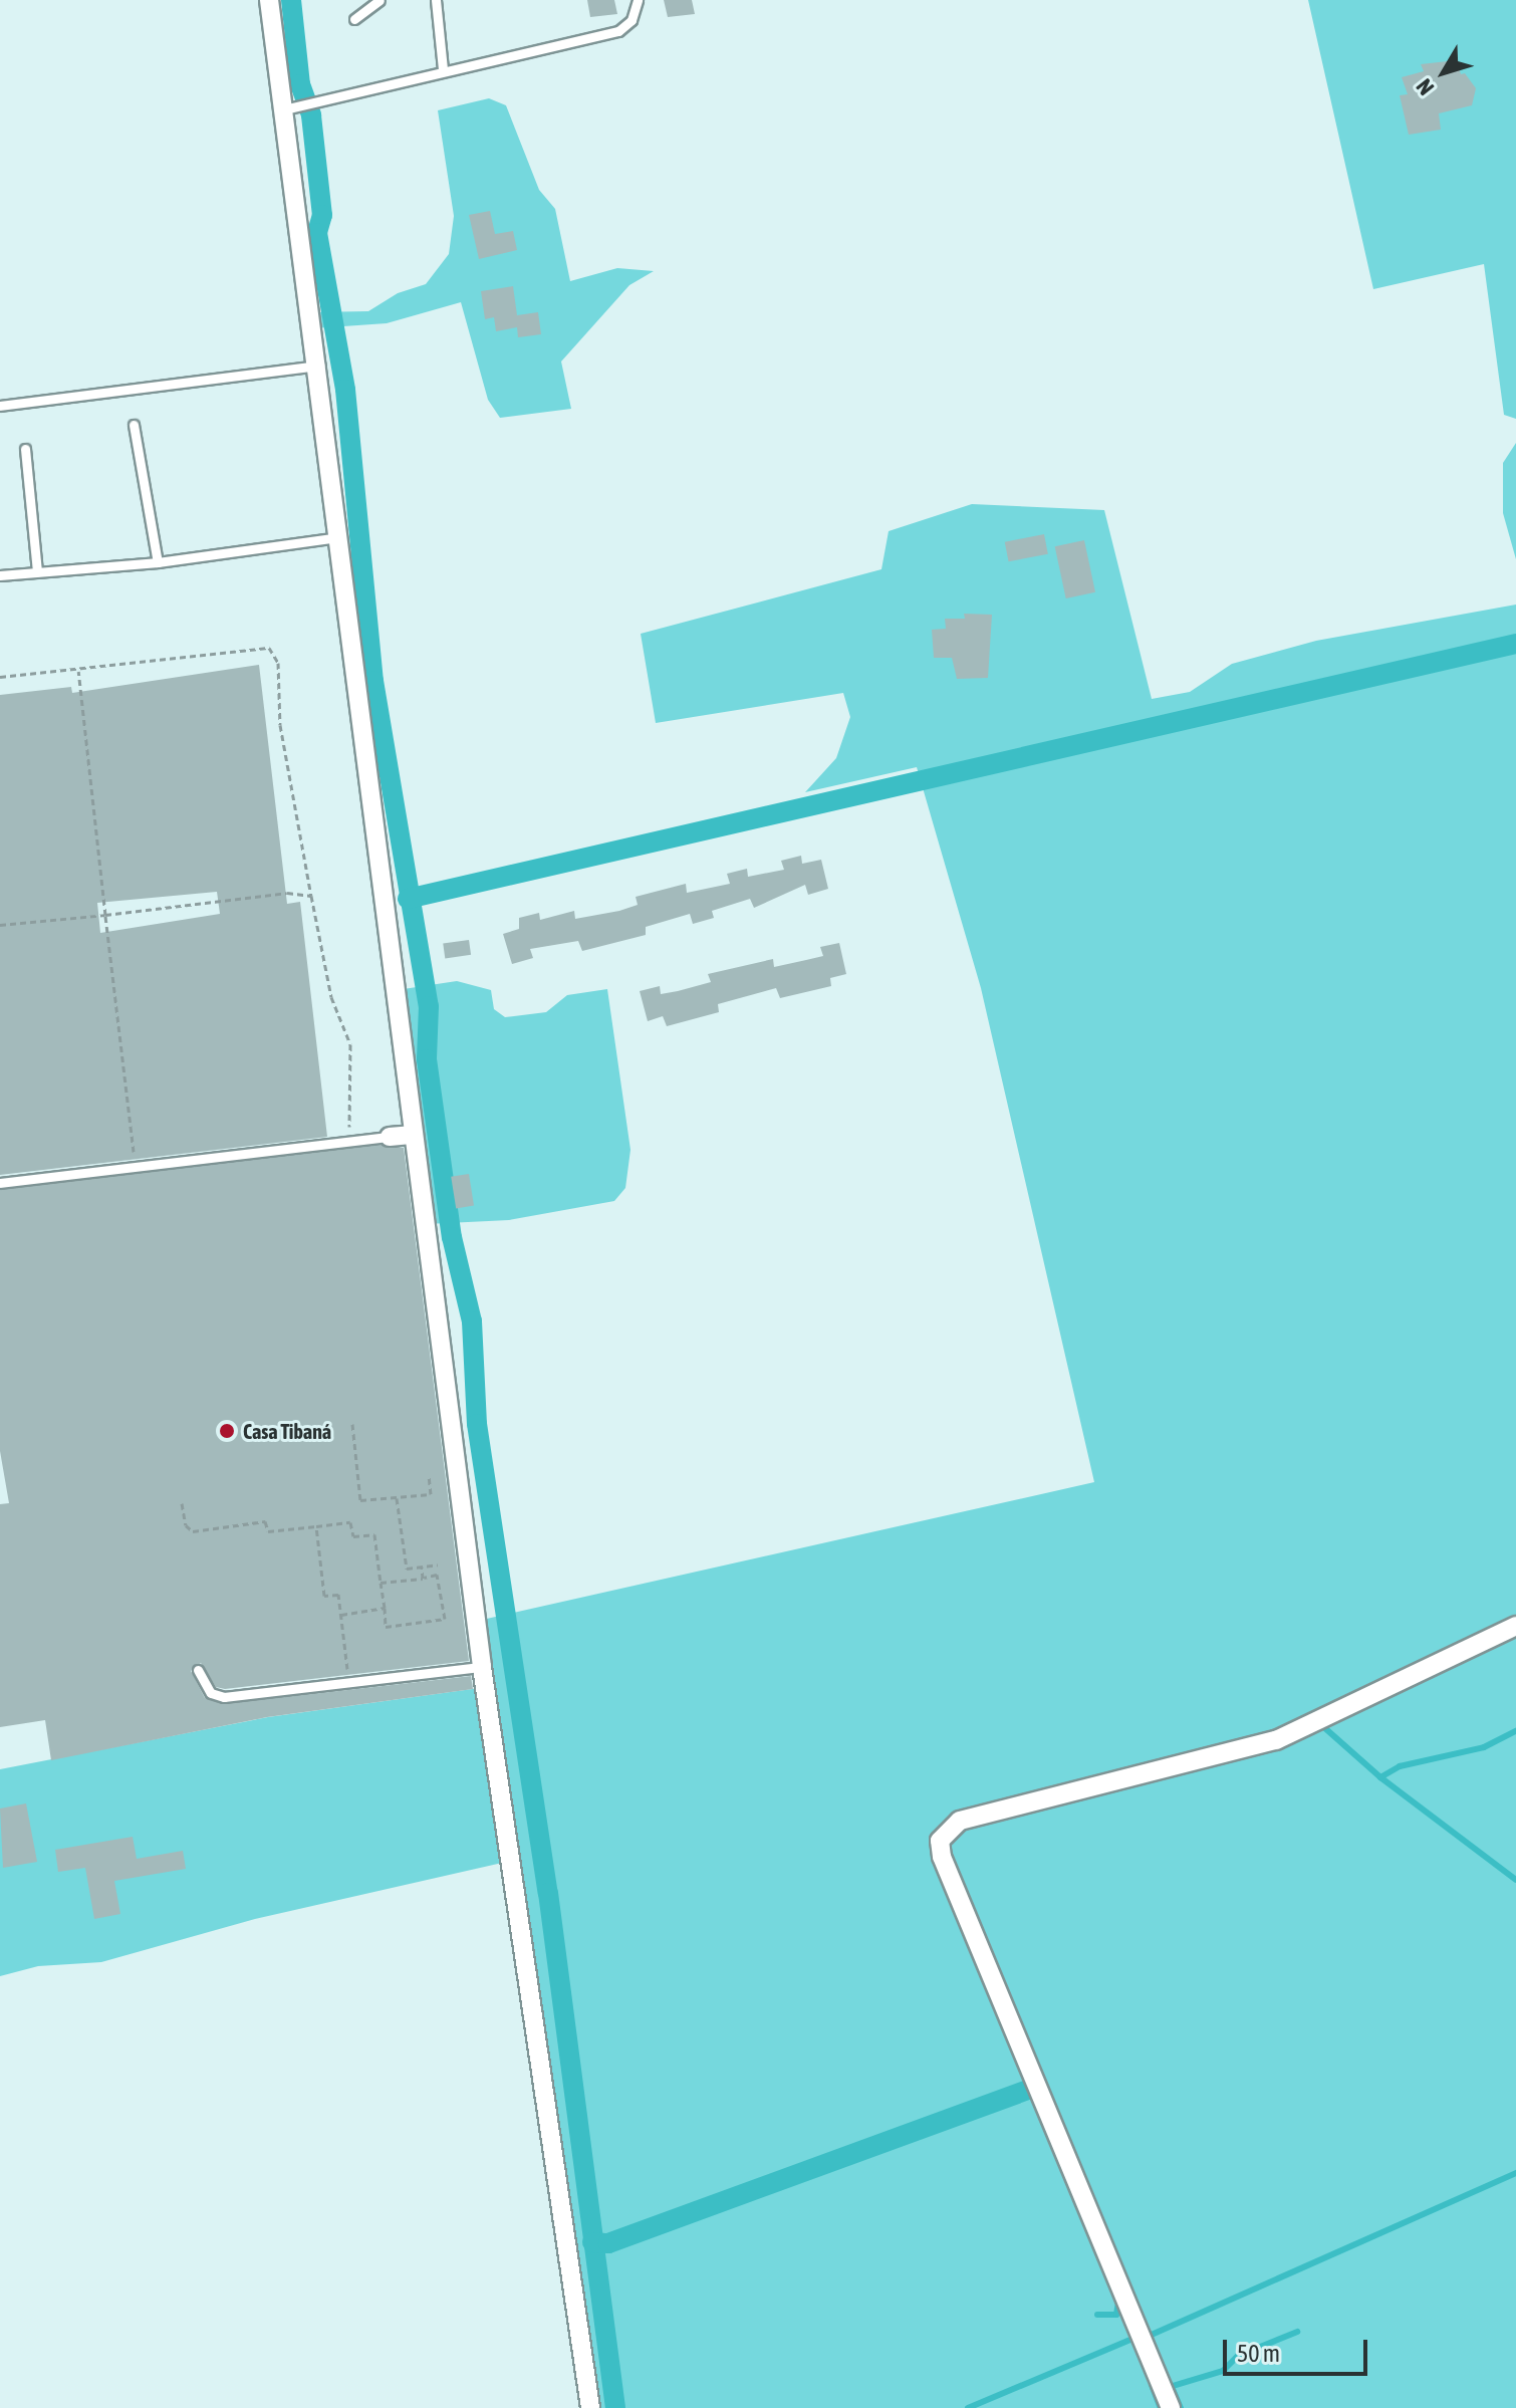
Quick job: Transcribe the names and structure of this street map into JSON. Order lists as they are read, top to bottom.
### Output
{
  "places": ["Casa Tibaná"],
  "scale_bar": "50 m",
  "north": "bottom left"
}
